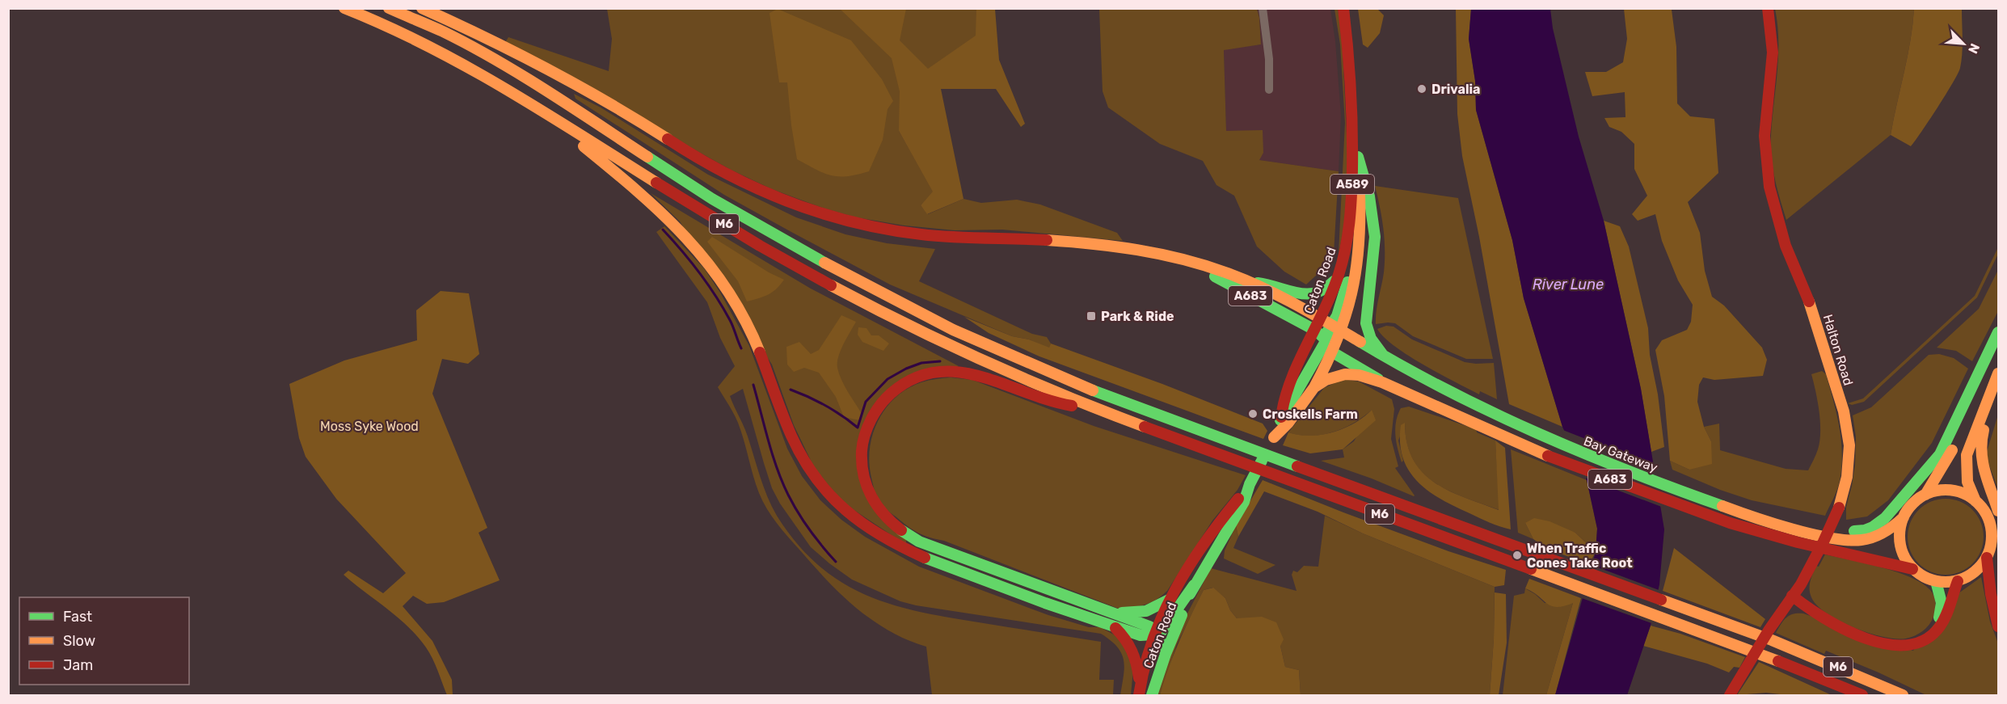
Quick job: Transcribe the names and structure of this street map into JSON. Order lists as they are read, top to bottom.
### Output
{
  "streets": {
    "main road": [
      "A589",
      "M6",
      "Caton Road",
      "A683",
      "Halton Road",
      "Bay Gateway"
    ]
  },
  "crossings": [
    ["Caton Road", "A683"],
    ["Caton Road", "Bay Gateway"],
    ["A683", "Bay Gateway"]
  ],
  "water": ["River Lune"],
  "parks": ["Moss Syke Wood"],
  "places": {
    "other": ["Drivalia", "Croskells Farm", "When Traffic Cones Take Root"],
    "transit": ["Park & Ride"]
  },
  "legend": ["Fast", "Slow", "Jam"],
  "north": "bottom right"
}
